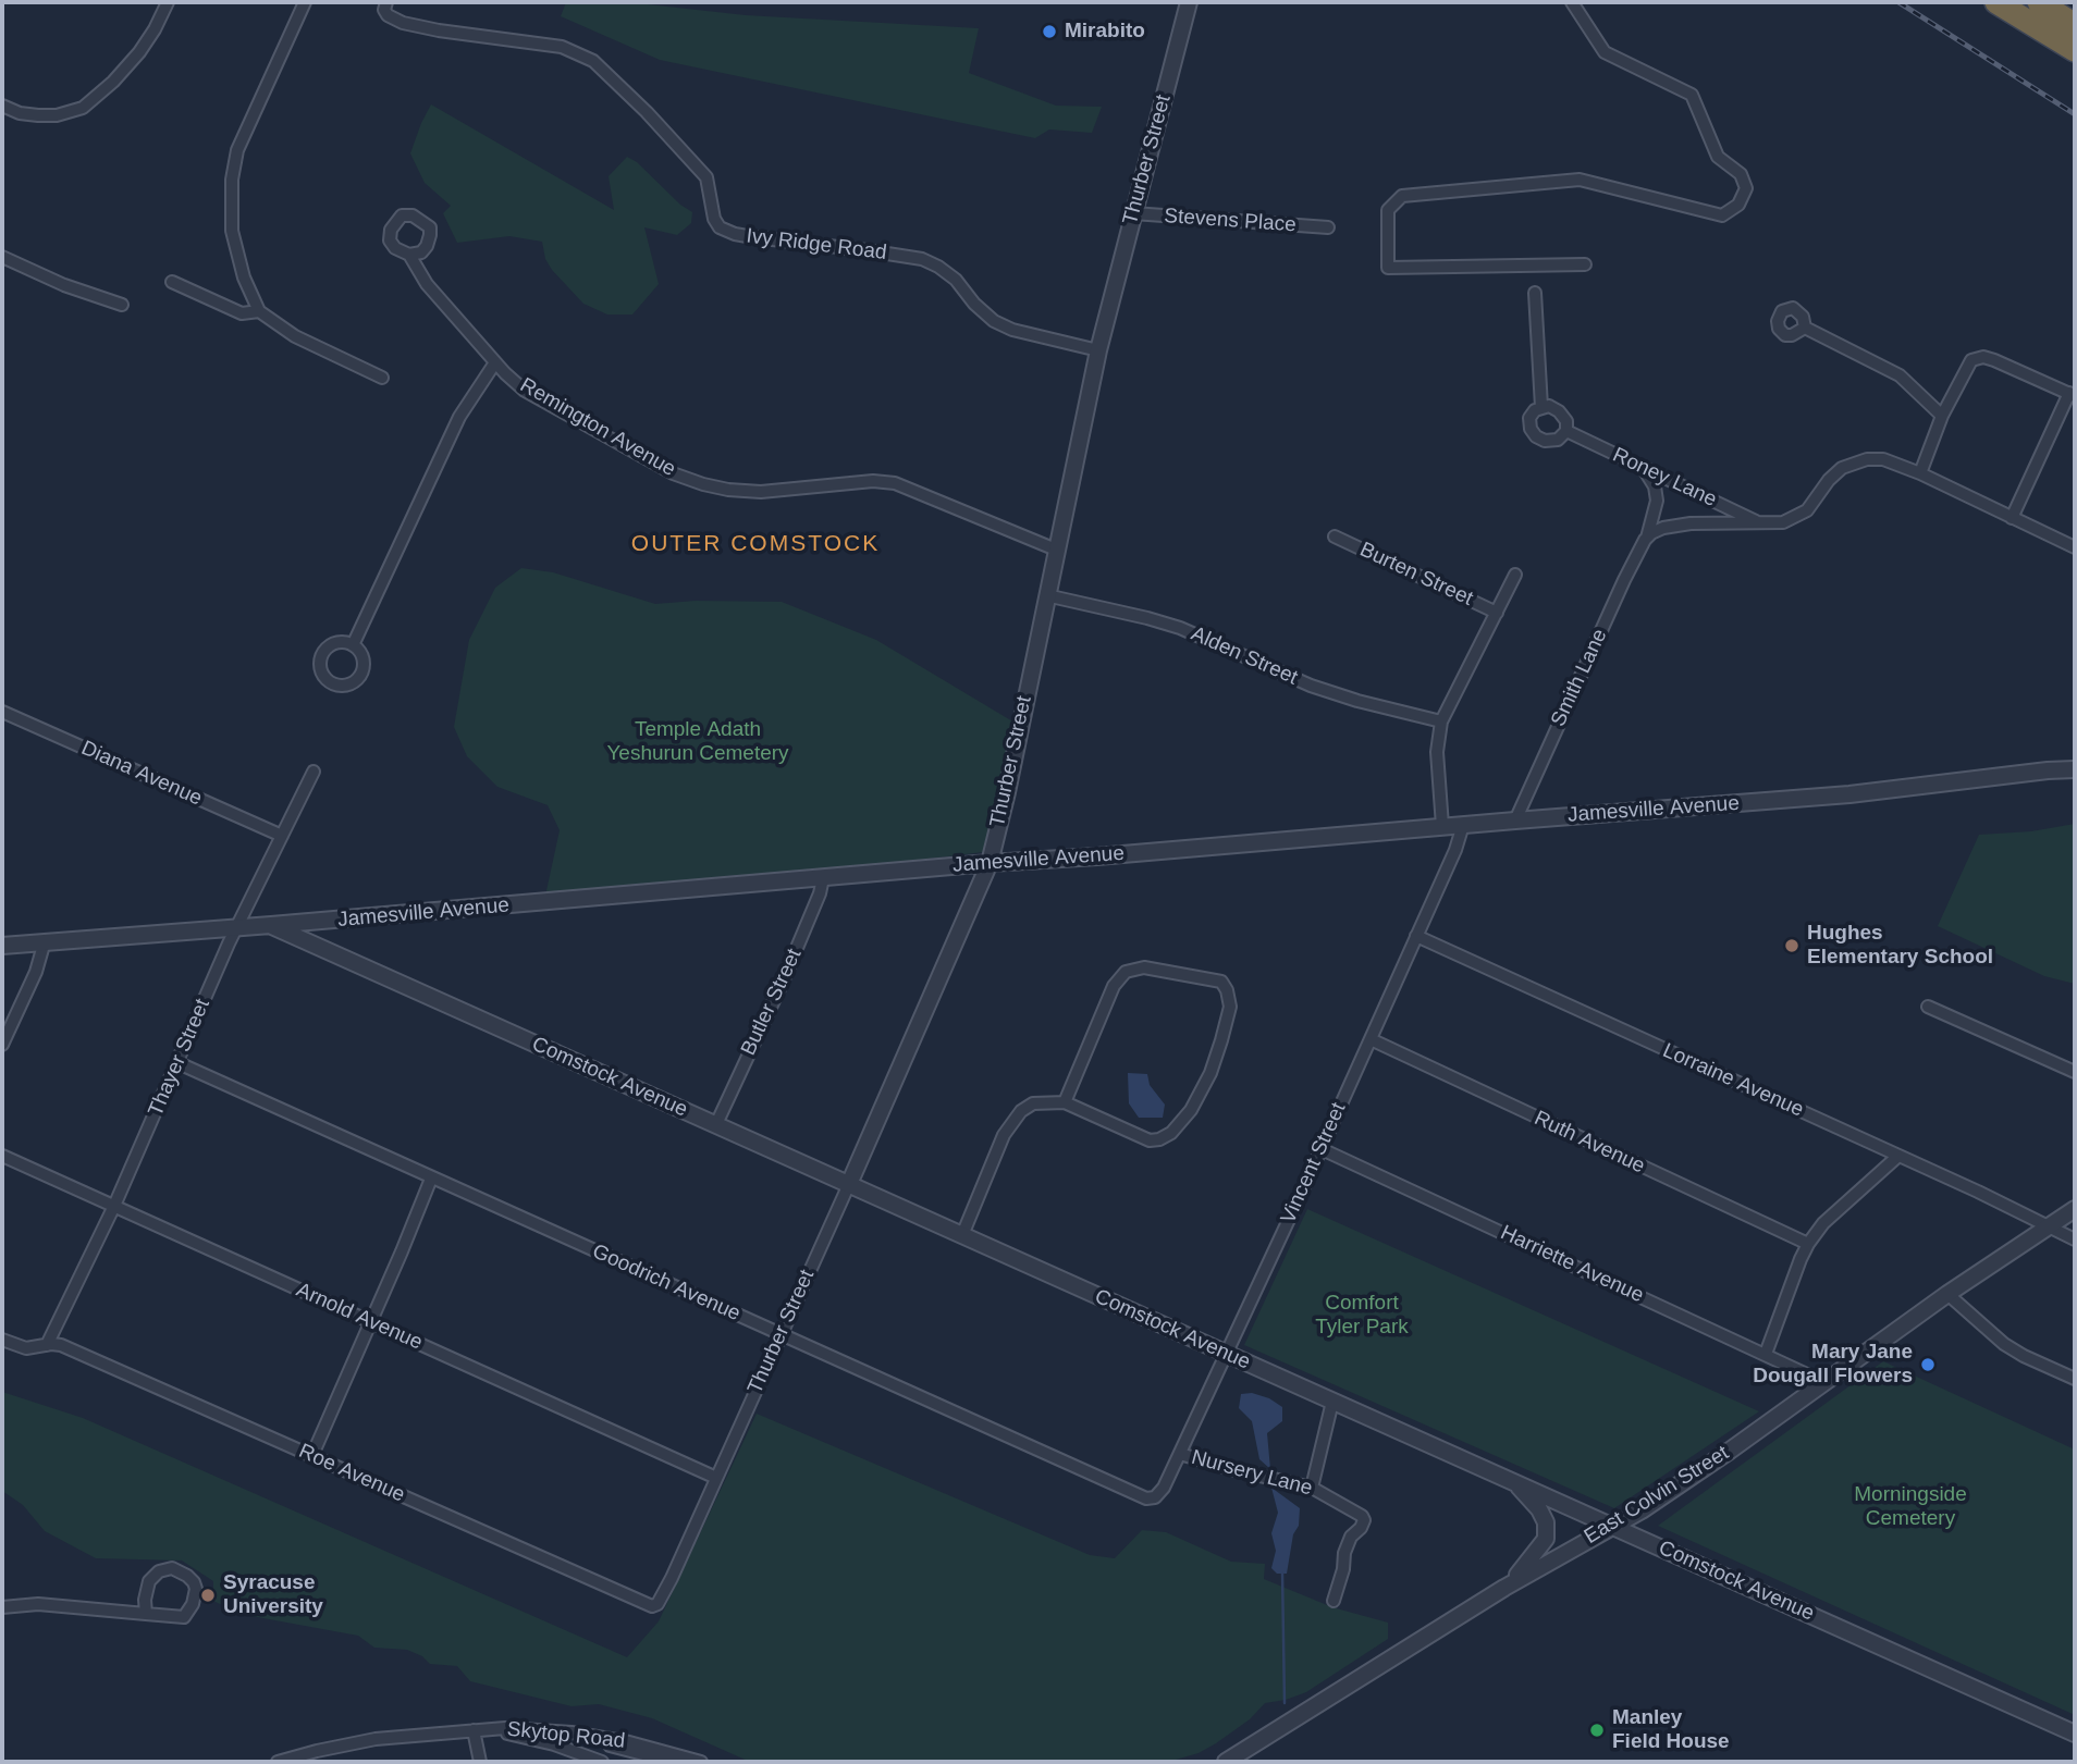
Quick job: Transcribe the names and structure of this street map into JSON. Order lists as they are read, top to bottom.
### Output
{
  "streets": {
    "street": [
      "Thurber Street",
      "Stevens Place",
      "Ivy Ridge Road",
      "Remington Avenue",
      "Roney Lane",
      "Burten Street",
      "Alden Street",
      "Smith Lane",
      "Diana Avenue",
      "Jamesville Avenue",
      "Butler Street",
      "Thayer Street",
      "Comstock Avenue",
      "Lorraine Avenue",
      "Ruth Avenue",
      "Vincent Street",
      "Harriette Avenue",
      "Goodrich Avenue",
      "Arnold Avenue",
      "Roe Avenue",
      "Nursery Lane",
      "East Colvin Street",
      "Skytop Road"
    ]
  },
  "crossings": [
    ["Thurber Street", "Stevens Place"],
    ["Thurber Street", "Ivy Ridge Road"],
    ["Thurber Street", "Remington Avenue"],
    ["Thurber Street", "Alden Street"],
    ["Thurber Street", "Jamesville Avenue"],
    ["Thurber Street", "Comstock Avenue"],
    ["Thurber Street", "Goodrich Avenue"],
    ["Thurber Street", "Arnold Avenue"],
    ["Thurber Street", "Roe Avenue"],
    ["Roney Lane", "Smith Lane"],
    ["Smith Lane", "Jamesville Avenue"],
    ["Diana Avenue", "Thayer Street"],
    ["Jamesville Avenue", "Butler Street"],
    ["Jamesville Avenue", "Thayer Street"],
    ["Jamesville Avenue", "Comstock Avenue"],
    ["Jamesville Avenue", "Vincent Street"],
    ["Butler Street", "Comstock Avenue"],
    ["Thayer Street", "Goodrich Avenue"],
    ["Thayer Street", "Arnold Avenue"],
    ["Thayer Street", "Roe Avenue"],
    ["Comstock Avenue", "Vincent Street"],
    ["Comstock Avenue", "East Colvin Street"],
    ["Lorraine Avenue", "Vincent Street"],
    ["Lorraine Avenue", "East Colvin Street"],
    ["Ruth Avenue", "Vincent Street"],
    ["Vincent Street", "Harriette Avenue"],
    ["Vincent Street", "Goodrich Avenue"],
    ["Vincent Street", "Nursery Lane"],
    ["Harriette Avenue", "East Colvin Street"]
  ],
  "districts": ["OUTER COMSTOCK"],
  "parks": ["Temple Adath Yeshurun Cemetery", "Comfort Tyler Park", "Morningside Cemetery"],
  "places": [
    "Mirabito",
    "Hughes Elementary School",
    "Mary Jane Dougall Flowers",
    "Syracuse University",
    "Manley Field House"
  ]
}
